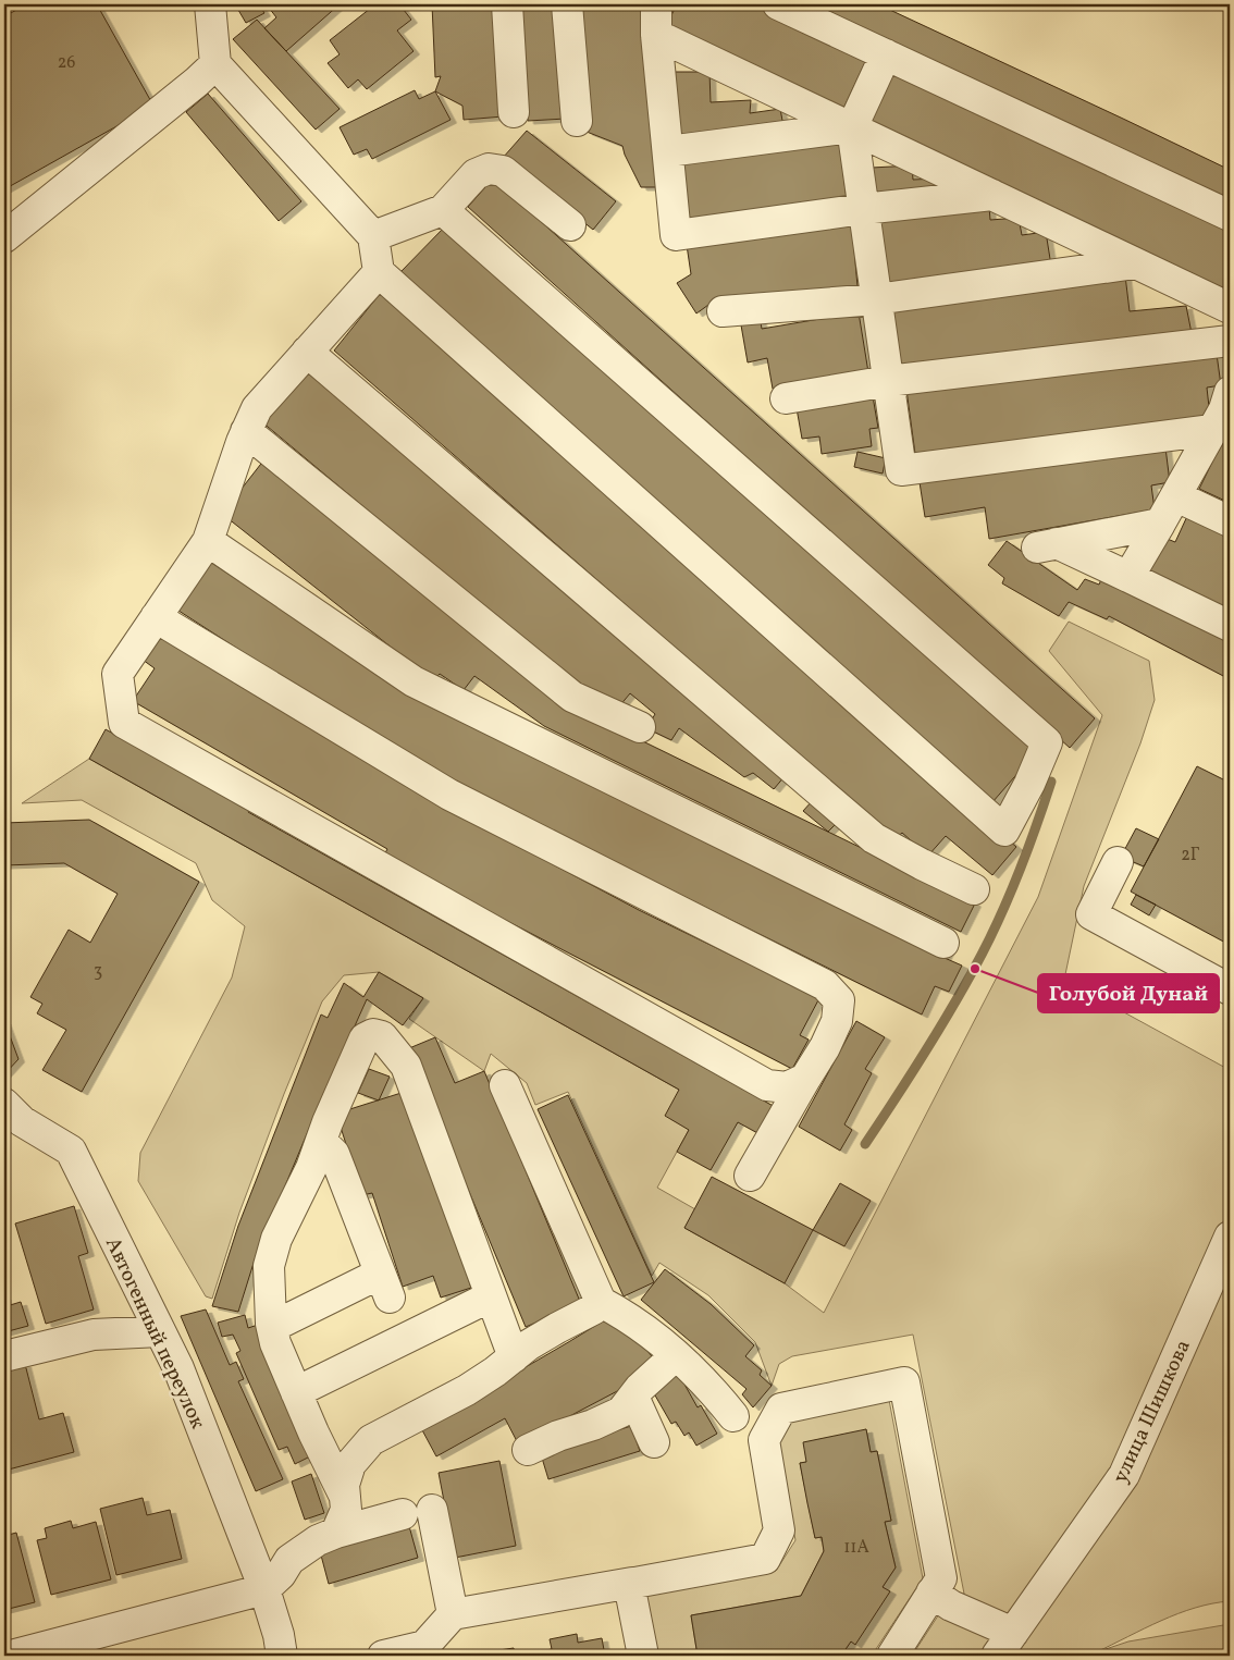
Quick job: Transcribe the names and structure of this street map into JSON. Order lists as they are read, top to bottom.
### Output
{
  "streets": {
    "street": ["Автогенный переулок", "улица Шишкова"]
  },
  "places": ["Голубой Дунай"],
  "house_numbers": [
    "26",
    "2Г",
    "3",
    "11А"
  ]
}
